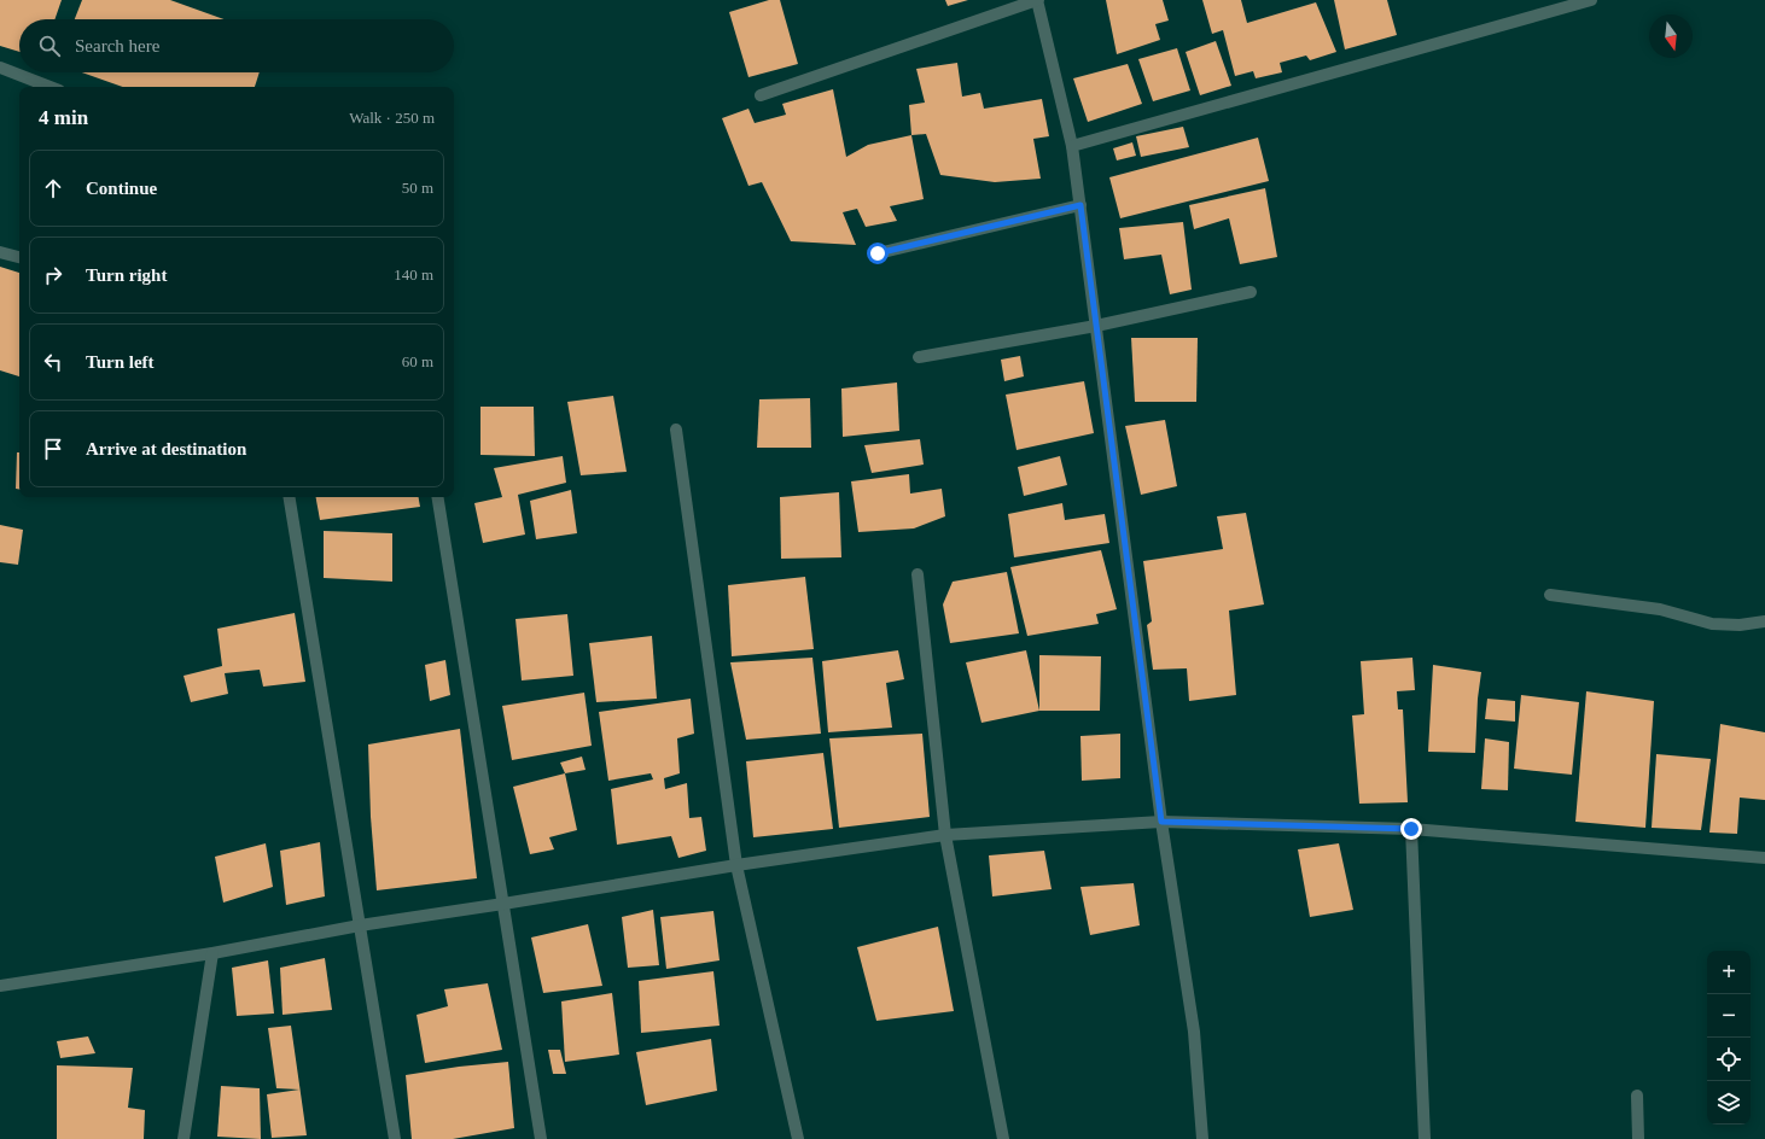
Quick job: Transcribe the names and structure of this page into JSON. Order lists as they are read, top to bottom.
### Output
{
  "north": "bottom",
  "page": {
    "search": "Search here",
    "heading": ["4 min", "Walk · 250 m"],
    "list": [
      ["Continue", "50 m"],
      ["Turn right", "140 m"],
      ["Turn left", "60 m"],
      "Arrive at destination"
    ],
    "map_buttons": ["+", "−"]
  }
}
